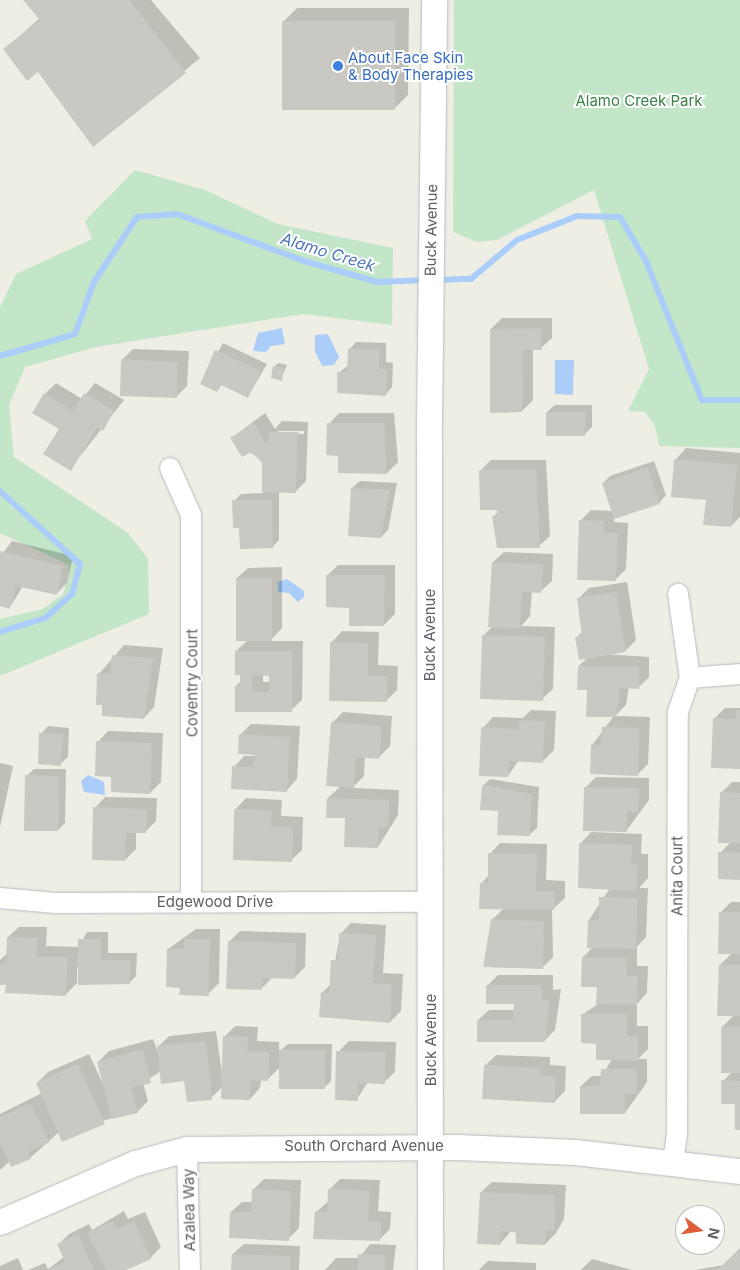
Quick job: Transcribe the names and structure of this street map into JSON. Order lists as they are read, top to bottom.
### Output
{
  "streets": {
    "street": [
      "Buck Avenue",
      "Coventry Court",
      "Anita Court",
      "Edgewood Drive",
      "South Orchard Avenue",
      "Azalea Way"
    ]
  },
  "crossings": [
    ["Buck Avenue", "Edgewood Drive"],
    ["Buck Avenue", "South Orchard Avenue"],
    ["Coventry Court", "Edgewood Drive"],
    ["Anita Court", "South Orchard Avenue"],
    ["South Orchard Avenue", "Azalea Way"]
  ],
  "water": ["Alamo Creek"],
  "parks": ["Alamo Creek Park"],
  "places": ["About Face Skin & Body Therapies"],
  "north": "right"
}
